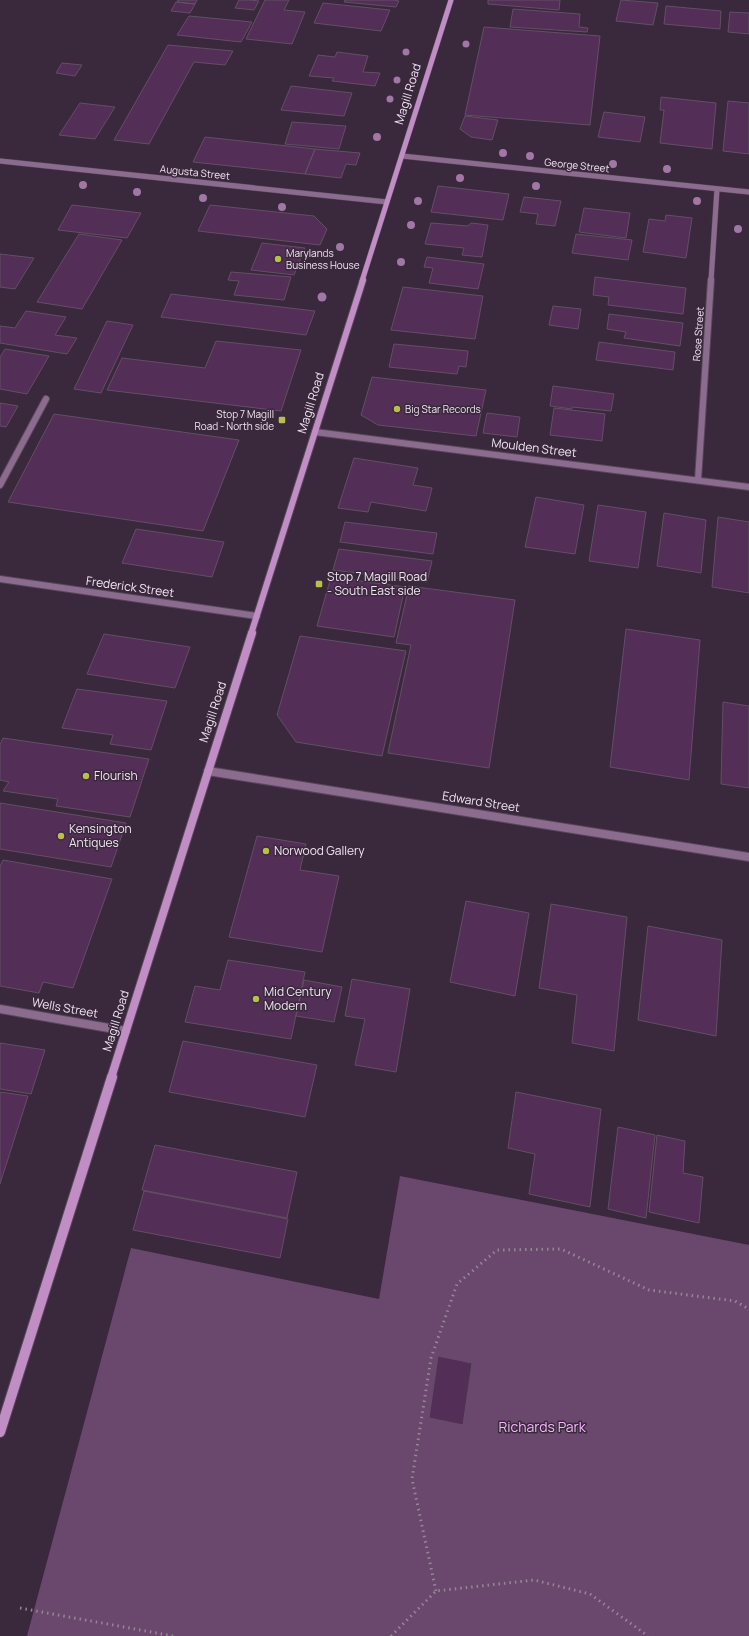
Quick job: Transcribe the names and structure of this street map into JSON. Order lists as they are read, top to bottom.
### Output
{
  "streets": {
    "main road": ["Magill Road"],
    "street": [
      "George Street",
      "Augusta Street",
      "Rose Street",
      "Moulden Street",
      "Frederick Street",
      "Edward Street",
      "Wells Street"
    ]
  },
  "crossings": [
    ["Magill Road", "George Street"],
    ["Magill Road", "Augusta Street"],
    ["Magill Road", "Moulden Street"],
    ["Magill Road", "Frederick Street"],
    ["Magill Road", "Edward Street"],
    ["Magill Road", "Wells Street"],
    ["George Street", "Rose Street"],
    ["Rose Street", "Moulden Street"]
  ],
  "parks": ["Richards Park"],
  "places": {
    "other": [
      "Marylands Business House",
      "Big Star Records",
      "Flourish",
      "Kensington Antiques",
      "Norwood Gallery",
      "Mid Century Modern"
    ],
    "transit": ["Stop 7 Magill Road - North side", "Stop 7 Magill Road - South East side"]
  }
}
